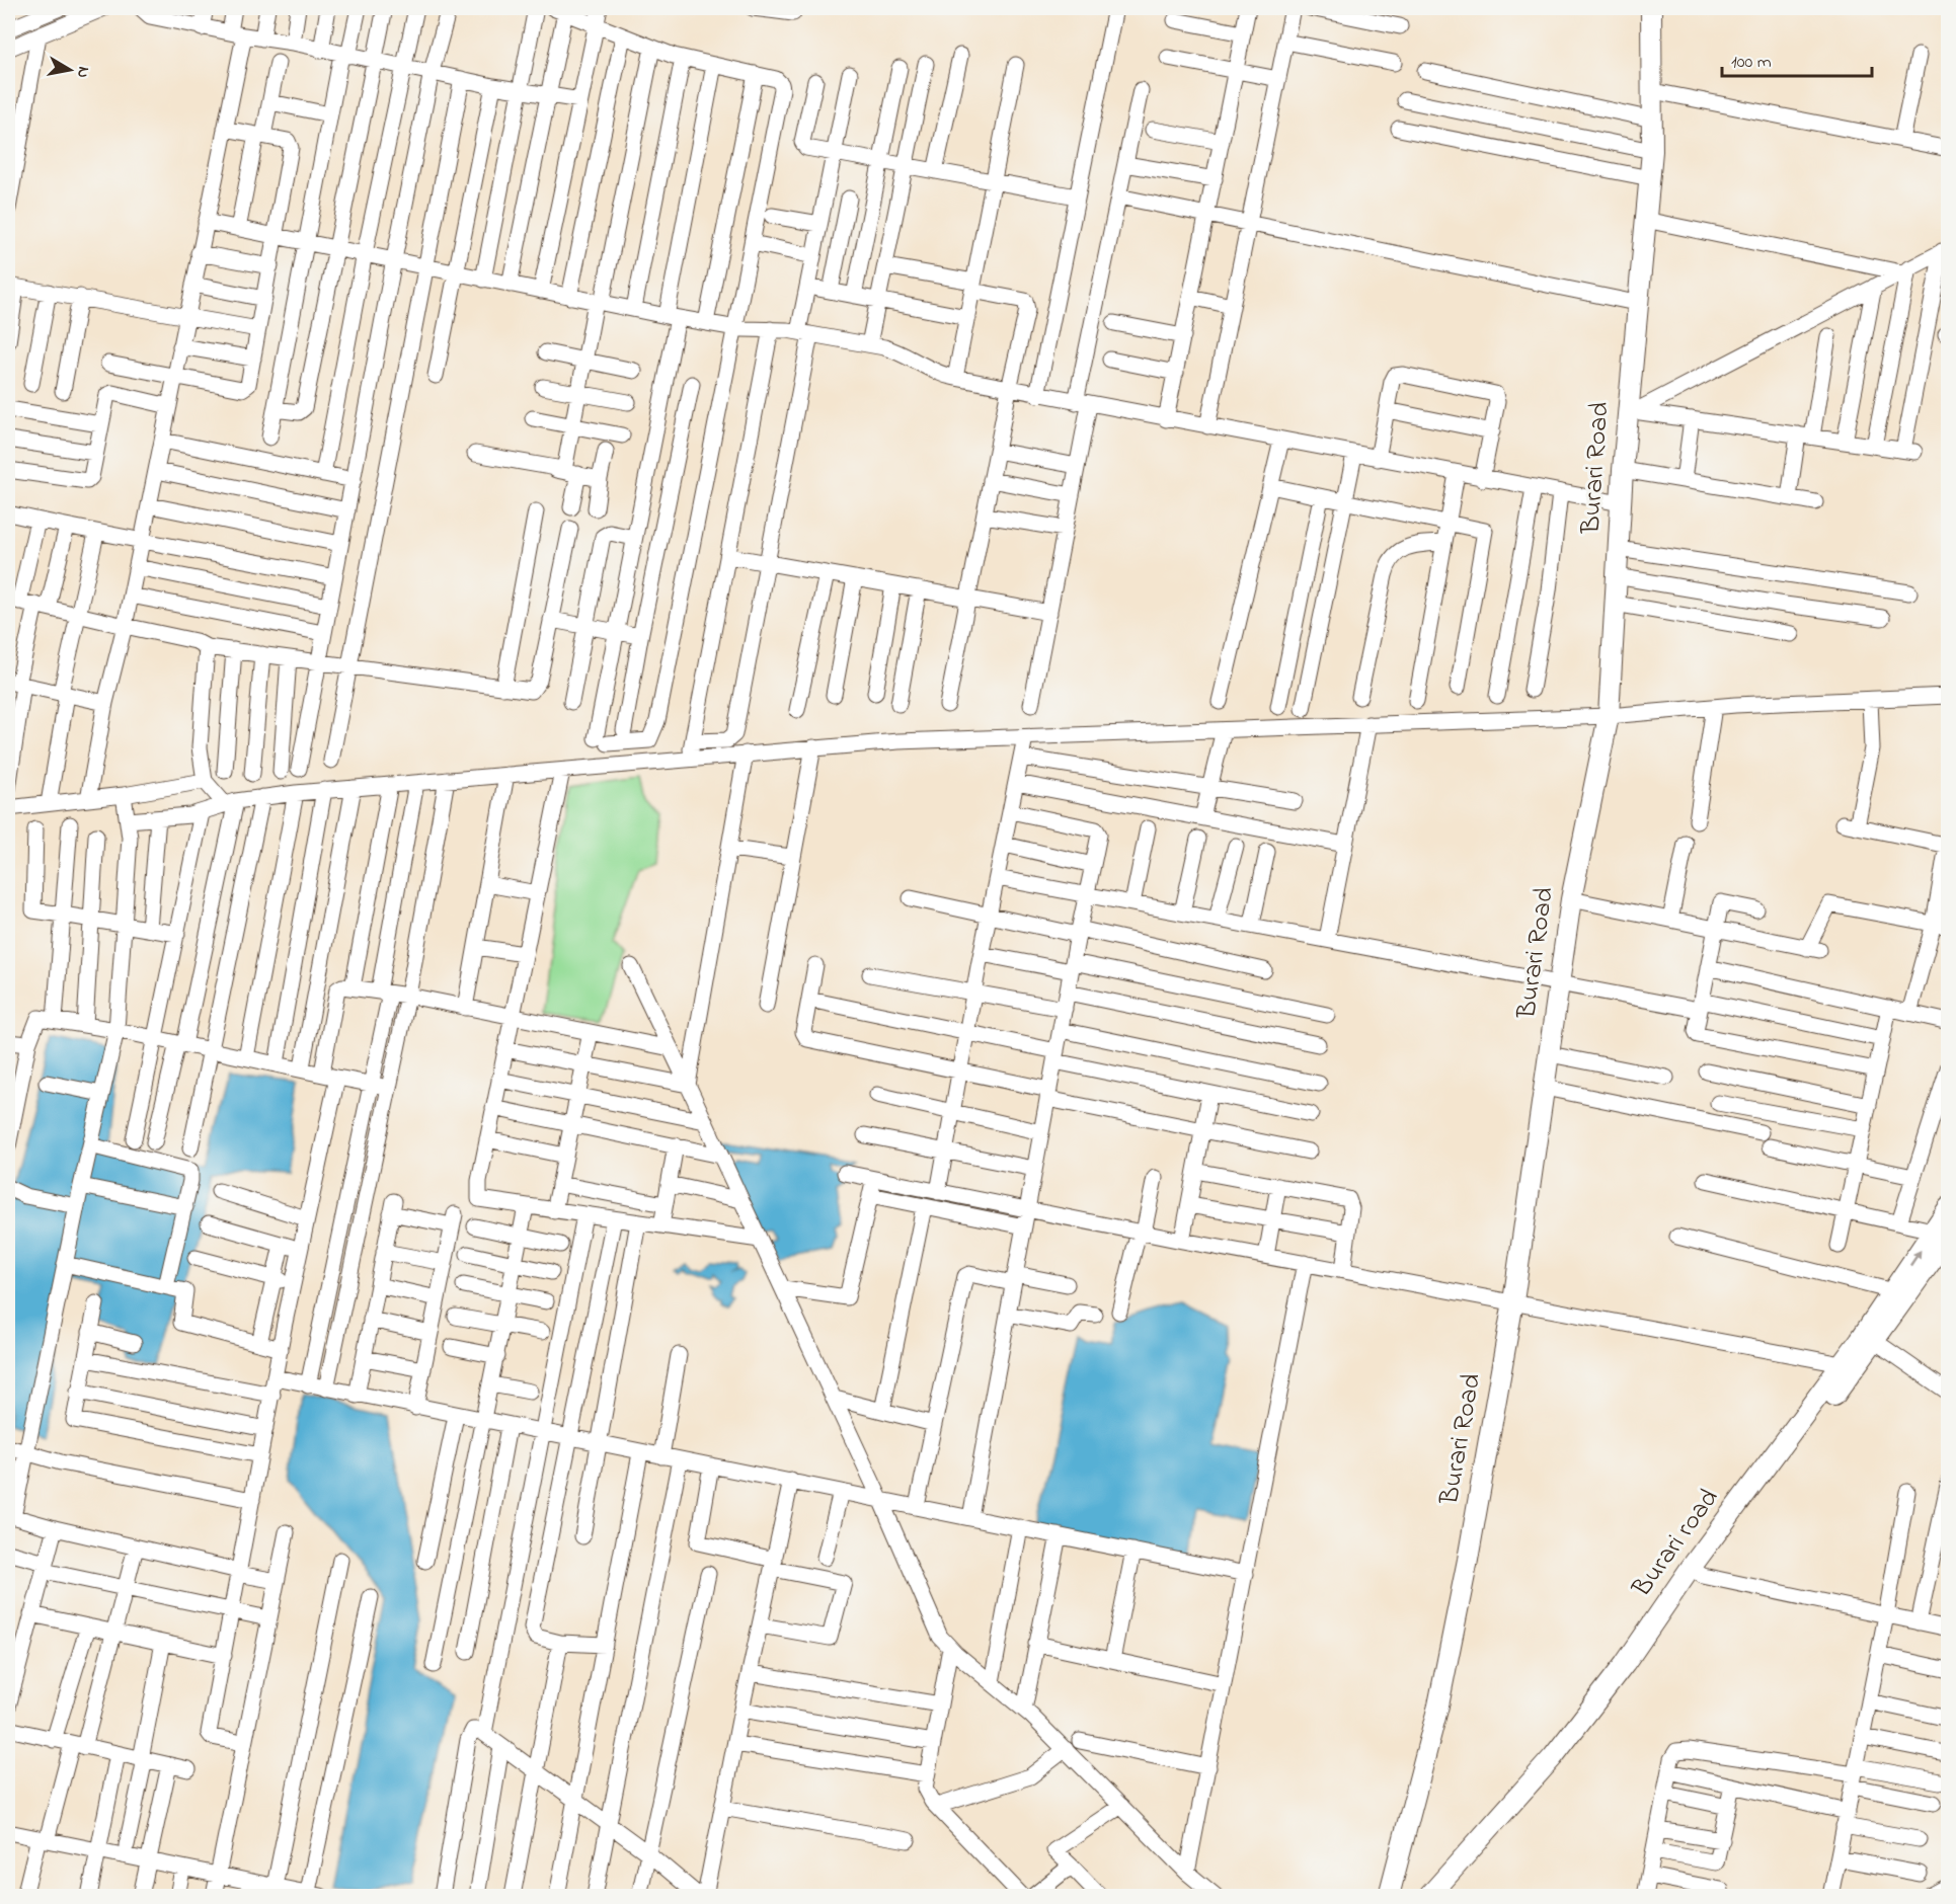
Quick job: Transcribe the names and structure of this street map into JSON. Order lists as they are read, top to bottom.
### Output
{
  "streets": {
    "main road": ["Burari Road", "Burari road"]
  },
  "scale_bar": "100 m",
  "north": "right"
}
